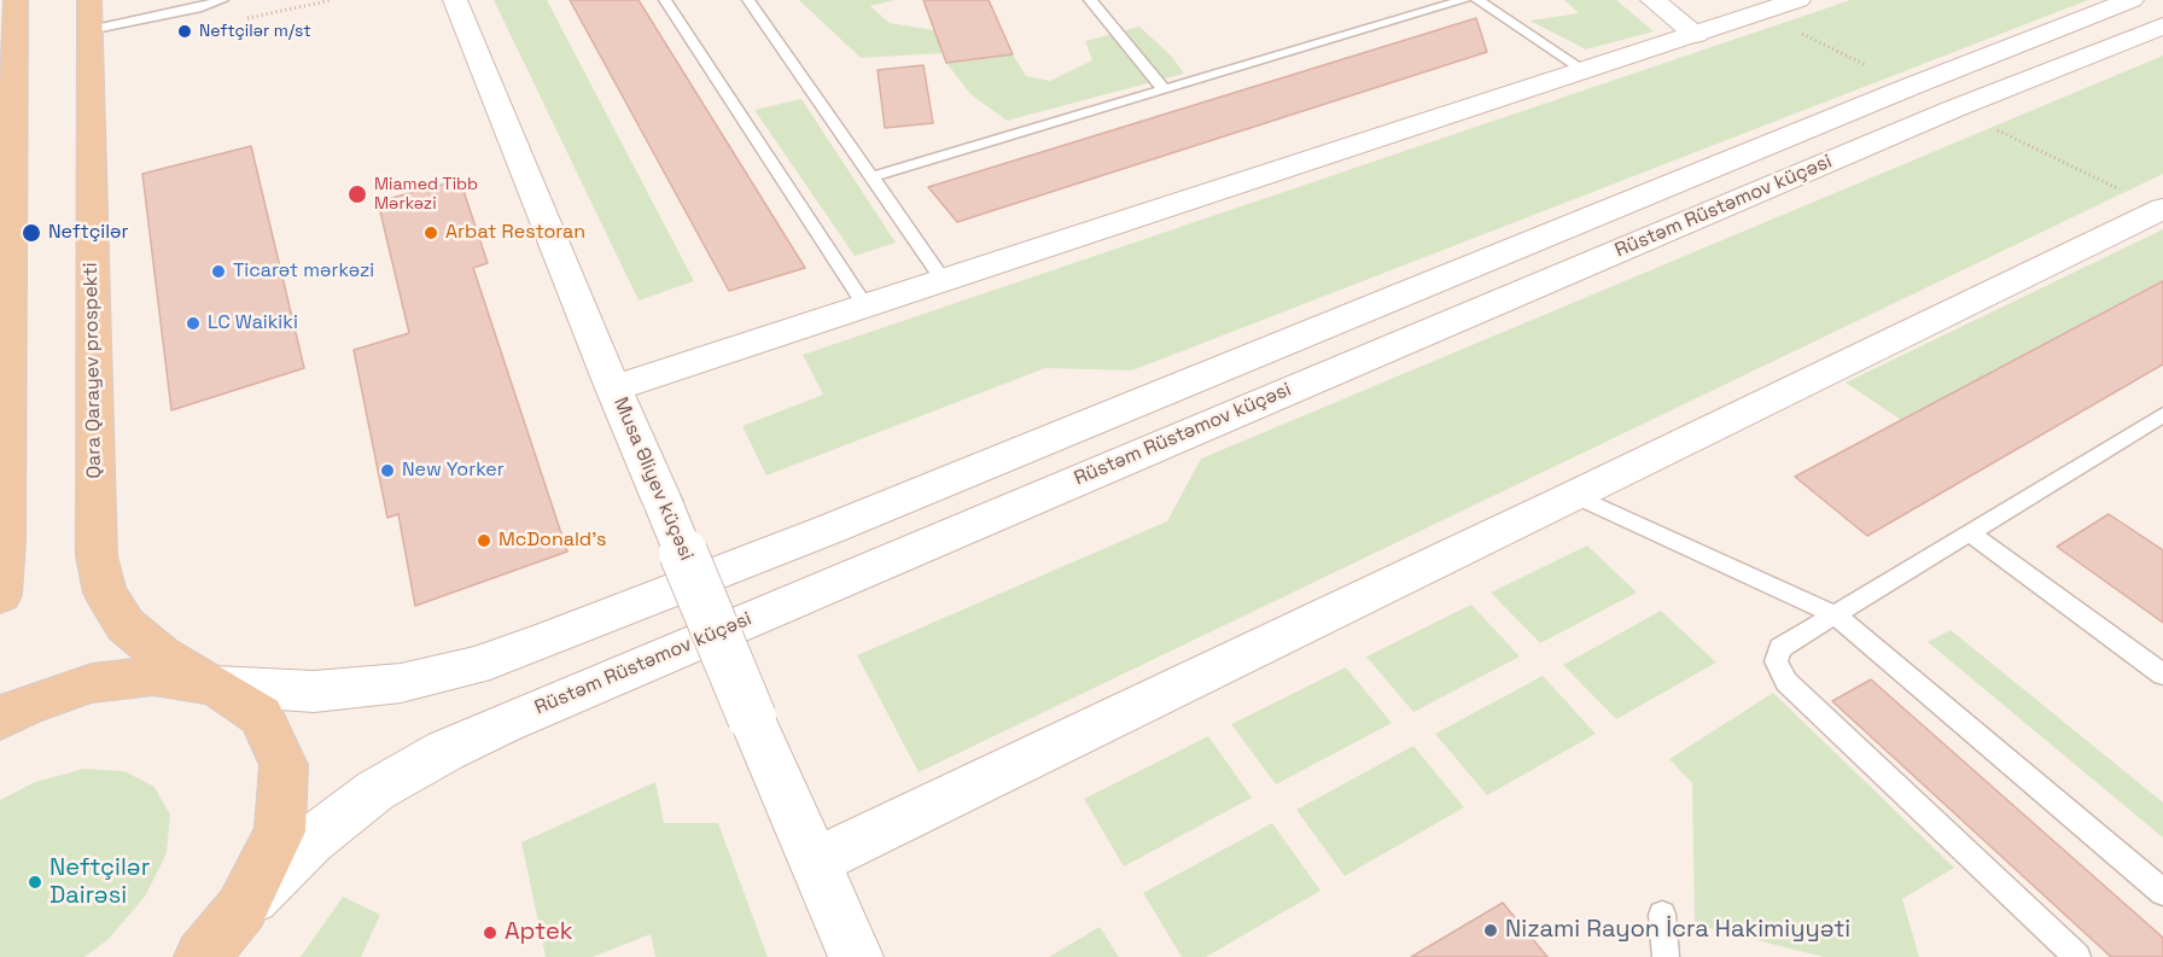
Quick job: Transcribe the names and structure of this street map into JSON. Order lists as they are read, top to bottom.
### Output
{
  "streets": {
    "main road": ["Qara Qarayev prospekti"],
    "street": ["Rüstəm Rüstəmov küçəsi", "Musa Əliyev küçəsi"]
  },
  "crossings": [
    ["Rüstəm Rüstəmov küçəsi", "Qara Qarayev prospekti"]
  ],
  "places": [
    "Neftçilər m/st",
    "Miamed Tibb Mərkəzi",
    "Neftçilər",
    "Arbat Restoran",
    "Ticarət mərkəzi",
    "LC Waikiki",
    "New Yorker",
    "McDonald's",
    "Neftçilər Dairəsi",
    "Nizami Rayon İcra Hakimiyyəti",
    "Aptek"
  ]
}
